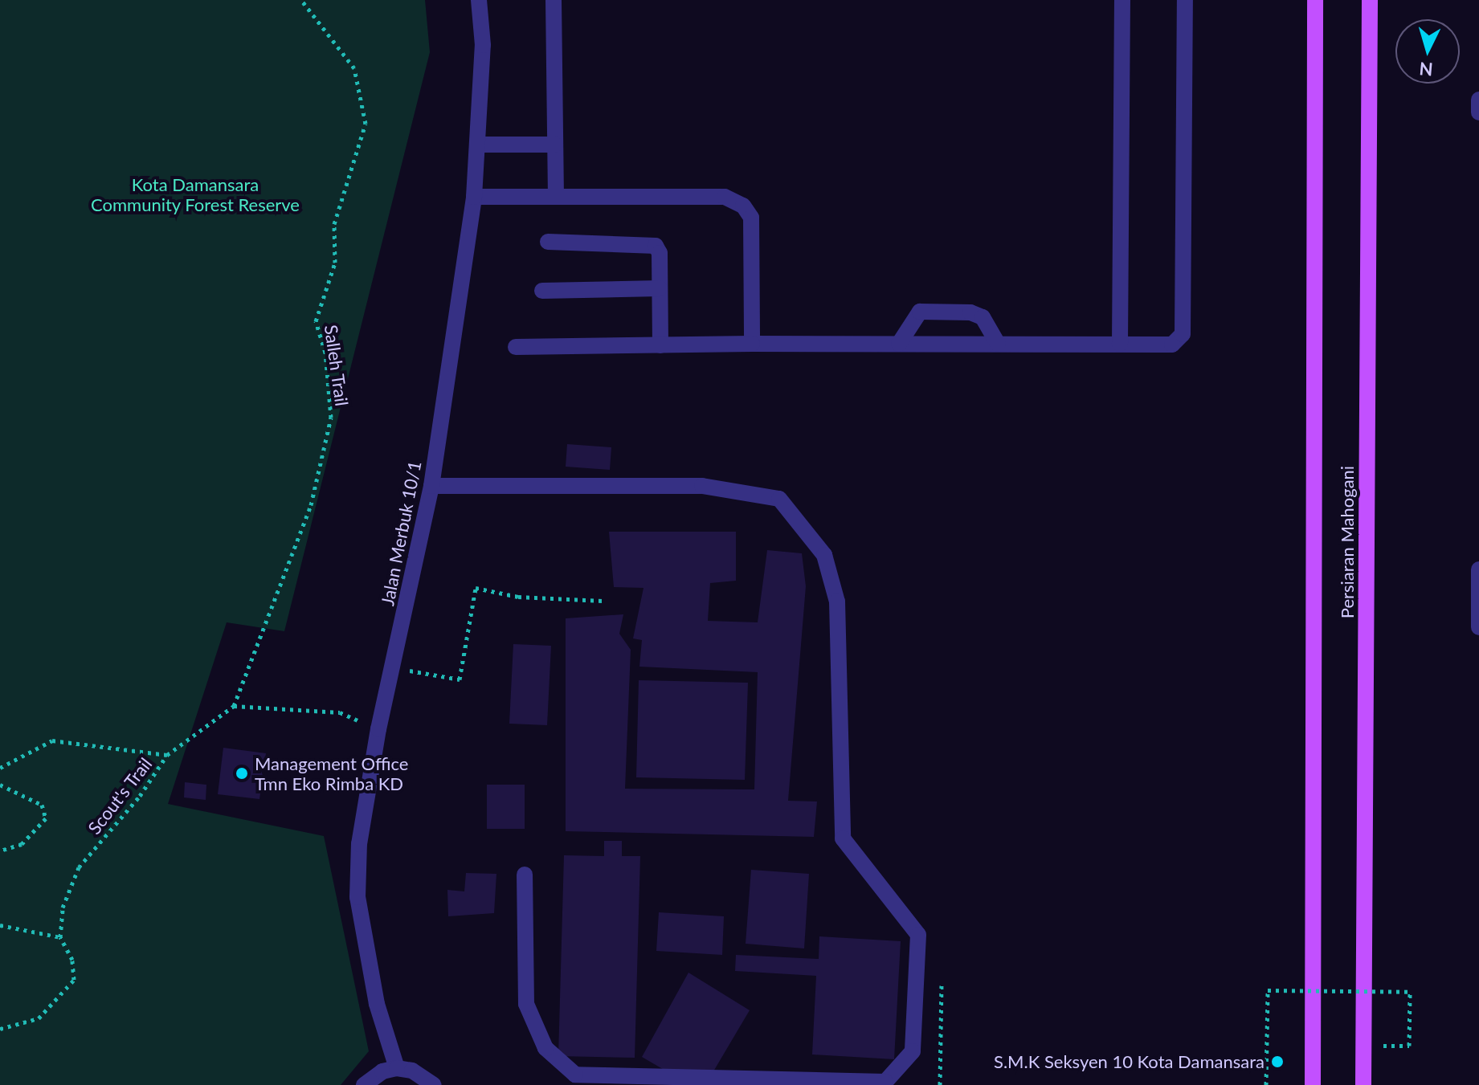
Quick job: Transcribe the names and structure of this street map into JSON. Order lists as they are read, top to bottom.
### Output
{
  "streets": {
    "main road": ["Persiaran Mahogani"],
    "street": ["Jalan Merbuk 10/1"],
    "path": ["Salleh Trail", "Scout's Trail"]
  },
  "crossings": [
    ["Salleh Trail", "Scout's Trail"]
  ],
  "parks": ["Kota Damansara Community Forest Reserve"],
  "places": ["Management Office Tmn Eko Rimba KD", "S.M.K Seksyen 10 Kota Damansara"],
  "north": "bottom"
}
